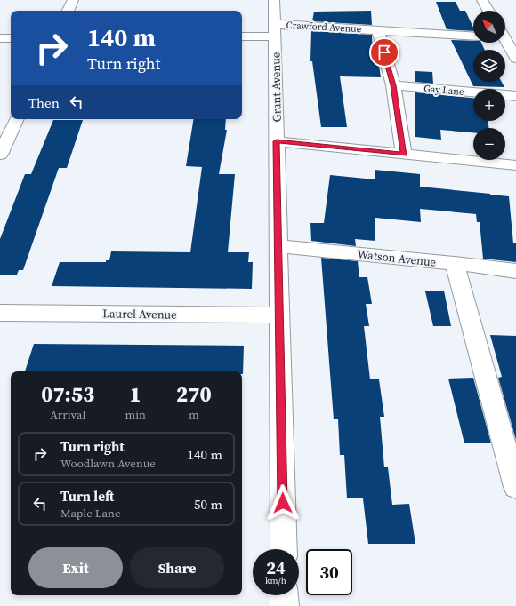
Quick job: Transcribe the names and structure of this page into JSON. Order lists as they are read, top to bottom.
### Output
{
  "streets": {
    "street": [
      "Crawford Avenue",
      "Grant Avenue",
      "Gay Lane",
      "Watson Avenue",
      "Laurel Avenue"
    ]
  },
  "crossings": [
    ["Crawford Avenue", "Grant Avenue"],
    ["Grant Avenue", "Watson Avenue"],
    ["Grant Avenue", "Laurel Avenue"]
  ],
  "north": "top left",
  "page": {
    "map_buttons": ["+", "−"],
    "turn": ["140 m", "Turn right"],
    "then": "Then",
    "eta": [
      "07:53",
      "Arrival",
      "1",
      "min",
      "270",
      "m"
    ],
    "list": [
      {
        "name": "Turn right",
        "note": "Woodlawn Avenue",
        "value": "140 m"
      },
      {
        "name": "Turn left",
        "note": "Maple Lane",
        "value": "50 m"
      }
    ],
    "buttons": ["Exit", "Share"],
    "speed": "24 km/h",
    "limit": "30"
  }
}
